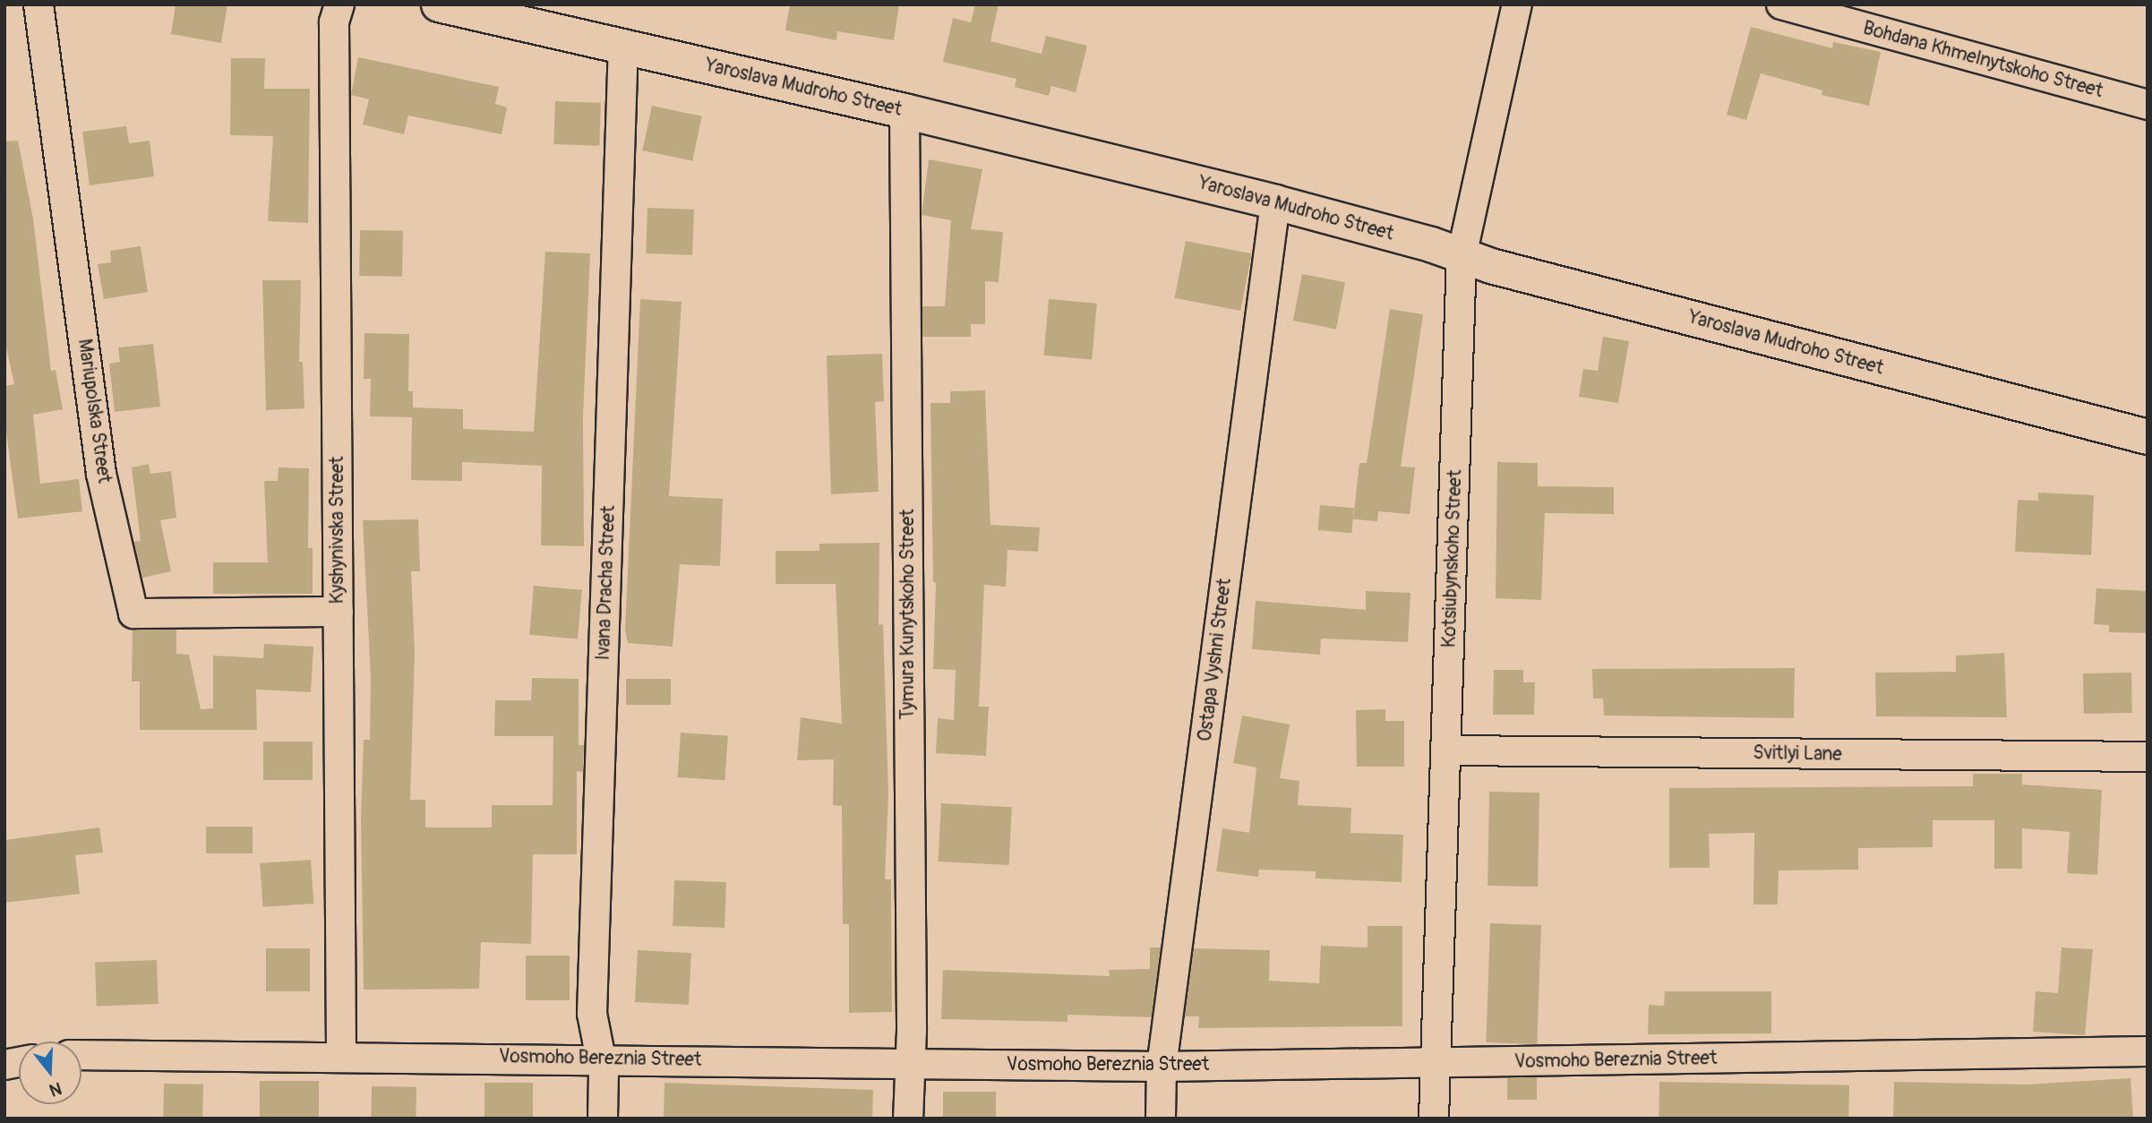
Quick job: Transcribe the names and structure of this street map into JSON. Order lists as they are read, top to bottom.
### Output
{
  "streets": {
    "street": [
      "Bohdana Khmelnytskoho Street",
      "Yaroslava Mudroho Street",
      "Mariupolska Street",
      "Kyshynivska Street",
      "Kotsiubynskoho Street",
      "Ivana Dracha Street",
      "Tymura Kunytskoho Street",
      "Ostapa Vyshni Street",
      "Svitlyi Lane",
      "Vosmoho Bereznia Street"
    ]
  },
  "crossings": [
    ["Yaroslava Mudroho Street", "Kotsiubynskoho Street"],
    ["Yaroslava Mudroho Street", "Ivana Dracha Street"],
    ["Yaroslava Mudroho Street", "Tymura Kunytskoho Street"],
    ["Yaroslava Mudroho Street", "Ostapa Vyshni Street"],
    ["Mariupolska Street", "Kyshynivska Street"],
    ["Kyshynivska Street", "Vosmoho Bereznia Street"],
    ["Kotsiubynskoho Street", "Svitlyi Lane"],
    ["Kotsiubynskoho Street", "Vosmoho Bereznia Street"],
    ["Ivana Dracha Street", "Vosmoho Bereznia Street"],
    ["Tymura Kunytskoho Street", "Vosmoho Bereznia Street"],
    ["Ostapa Vyshni Street", "Vosmoho Bereznia Street"]
  ],
  "north": "bottom"
}
